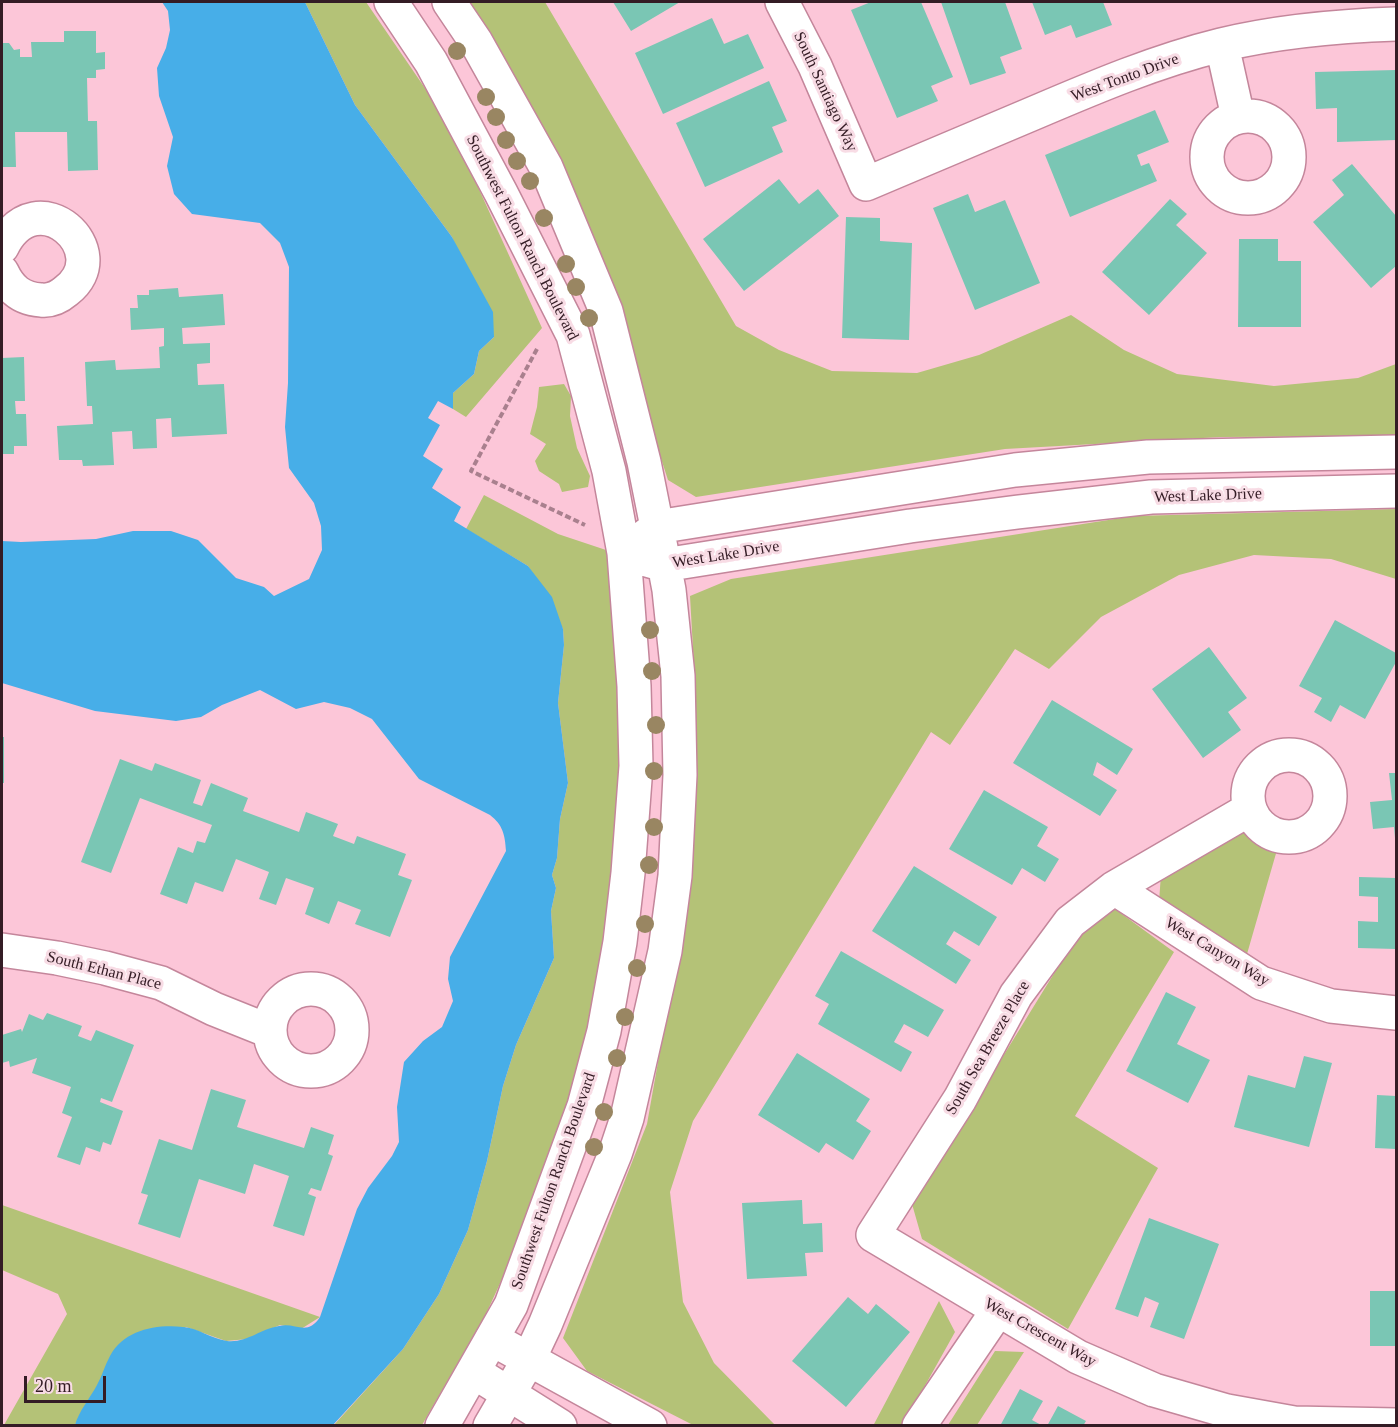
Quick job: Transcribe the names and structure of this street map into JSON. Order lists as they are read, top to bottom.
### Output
{
  "streets": {
    "street": [
      "West Tonto Drive",
      "South Santiago Way",
      "Southwest Fulton Ranch Boulevard",
      "West Lake Drive",
      "West Canyon Way",
      "South Ethan Place",
      "South Sea Breeze Place",
      "West Crescent Way"
    ]
  },
  "crossings": [
    ["West Tonto Drive", "South Santiago Way"],
    ["Southwest Fulton Ranch Boulevard", "West Lake Drive"],
    ["West Canyon Way", "South Sea Breeze Place"],
    ["South Sea Breeze Place", "West Crescent Way"]
  ],
  "scale_bar": "20 m"
}
